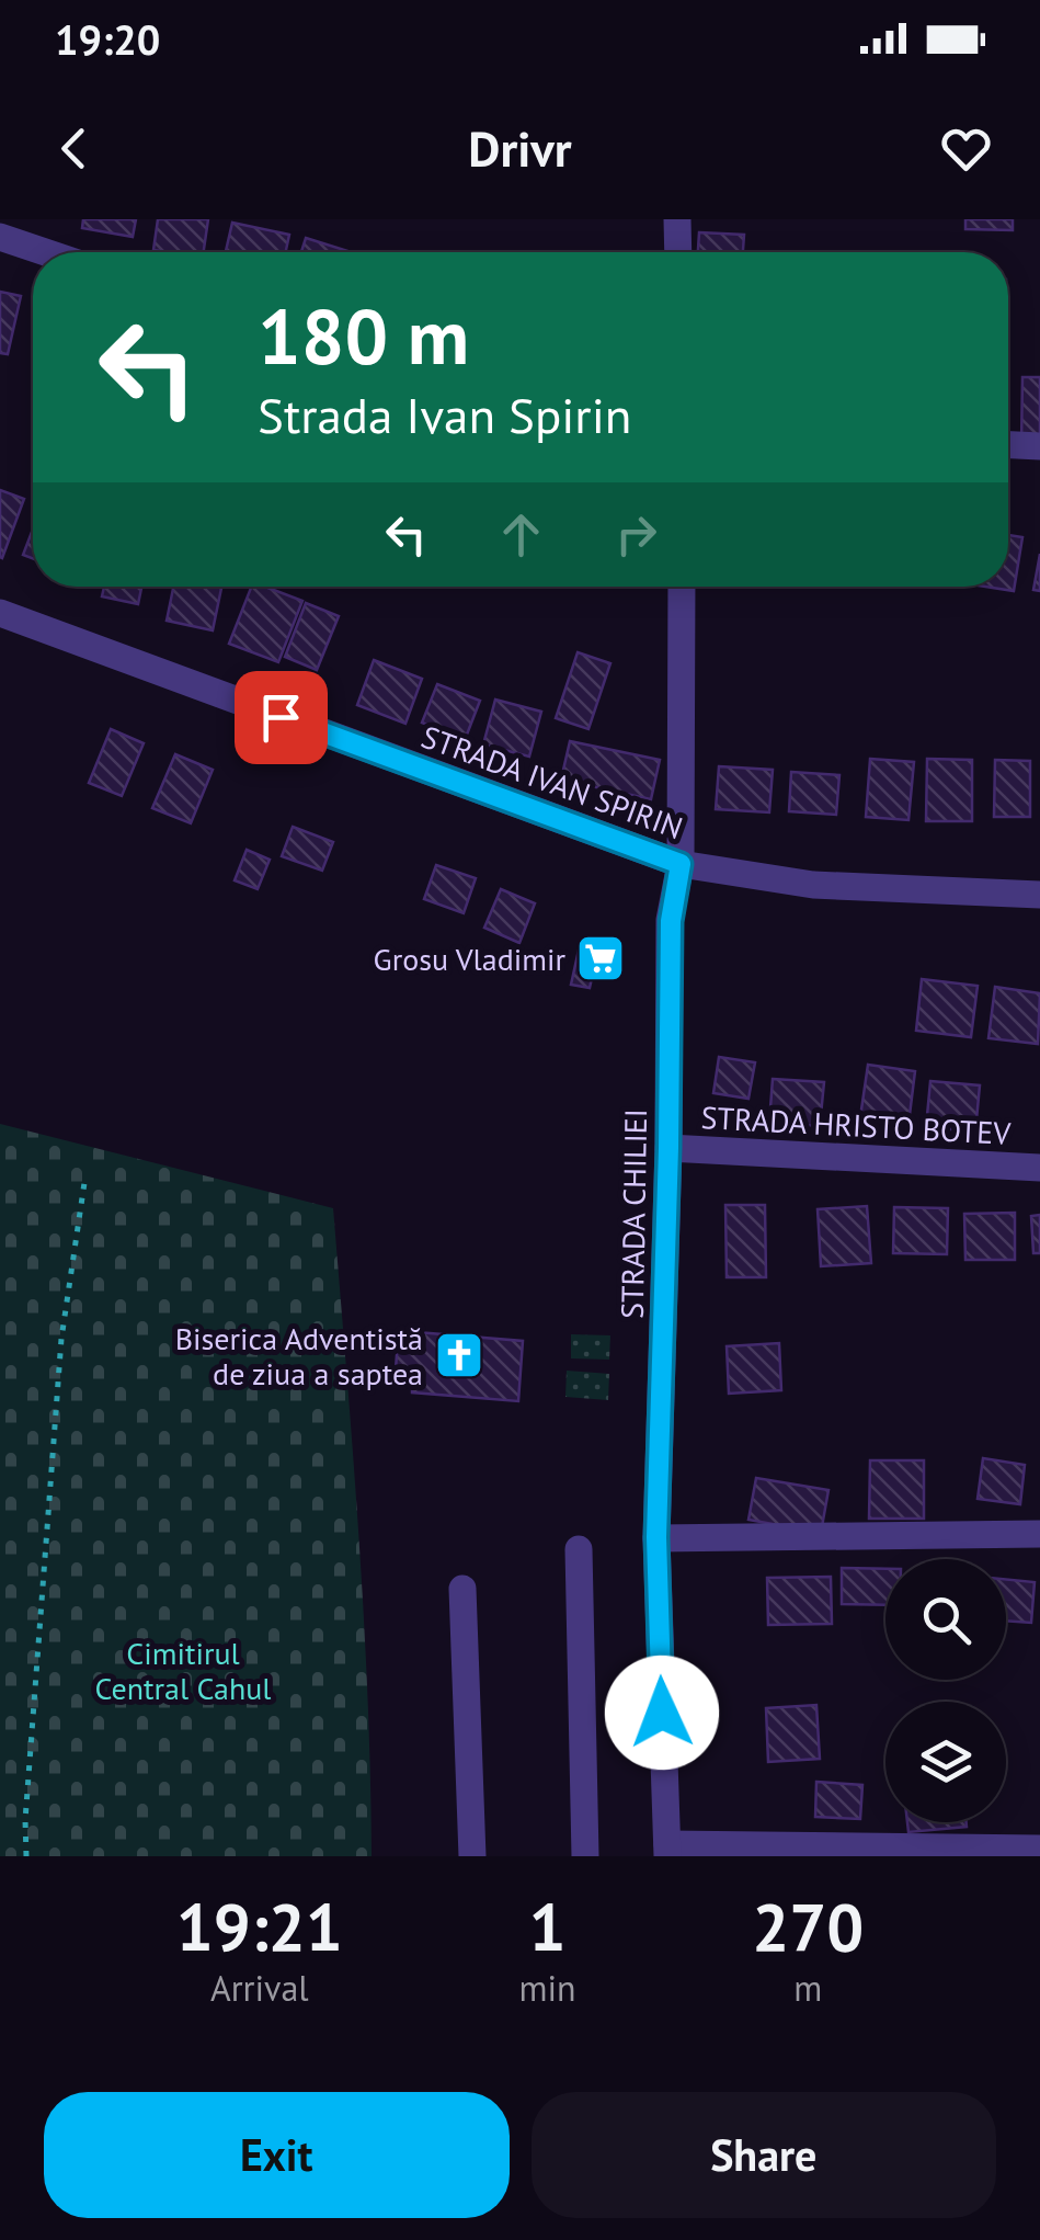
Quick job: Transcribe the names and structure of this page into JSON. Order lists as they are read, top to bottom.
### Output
{
  "streets": {
    "street": ["STRADA IVAN SPIRIN", "STRADA HRISTO BOTEV", "STRADA CHILIEI"]
  },
  "crossings": [
    ["STRADA IVAN SPIRIN", "STRADA CHILIEI"],
    ["STRADA HRISTO BOTEV", "STRADA CHILIEI"]
  ],
  "parks": ["Cimitirul Central Cahul"],
  "places": {
    "supermarket": ["Grosu Vladimir"],
    "church": ["Biserica Adventistă de ziua a saptea"]
  },
  "page": {
    "status": "19:20",
    "header": "Drivr",
    "turn": ["180 m", "Strada Ivan Spirin"],
    "eta": [
      "19:21",
      "Arrival",
      "1",
      "min",
      "270",
      "m"
    ],
    "buttons": ["Exit", "Share"]
  }
}
